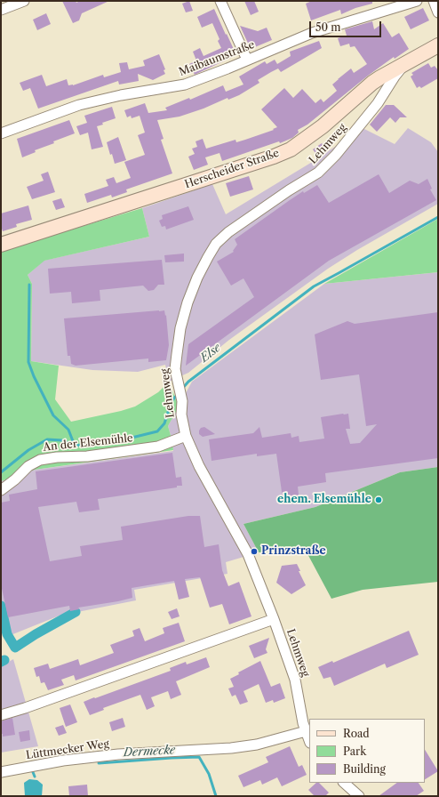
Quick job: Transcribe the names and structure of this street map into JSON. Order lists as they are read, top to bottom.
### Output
{
  "streets": {
    "main road": ["Herscheider Straße"],
    "street": [
      "Maibaumstraße",
      "Lehmweg",
      "An der Elsemühle",
      "Lüttmecker Weg"
    ]
  },
  "crossings": [
    ["Lehmweg", "Herscheider Straße"],
    ["Lehmweg", "An der Elsemühle"],
    ["Lehmweg", "Lüttmecker Weg"]
  ],
  "water": ["Else", "Dermecke"],
  "places": ["ehem. Elsemühle", "Prinzstraße"],
  "legend": ["Road", "Park", "Building"],
  "scale_bar": "50 m"
}
